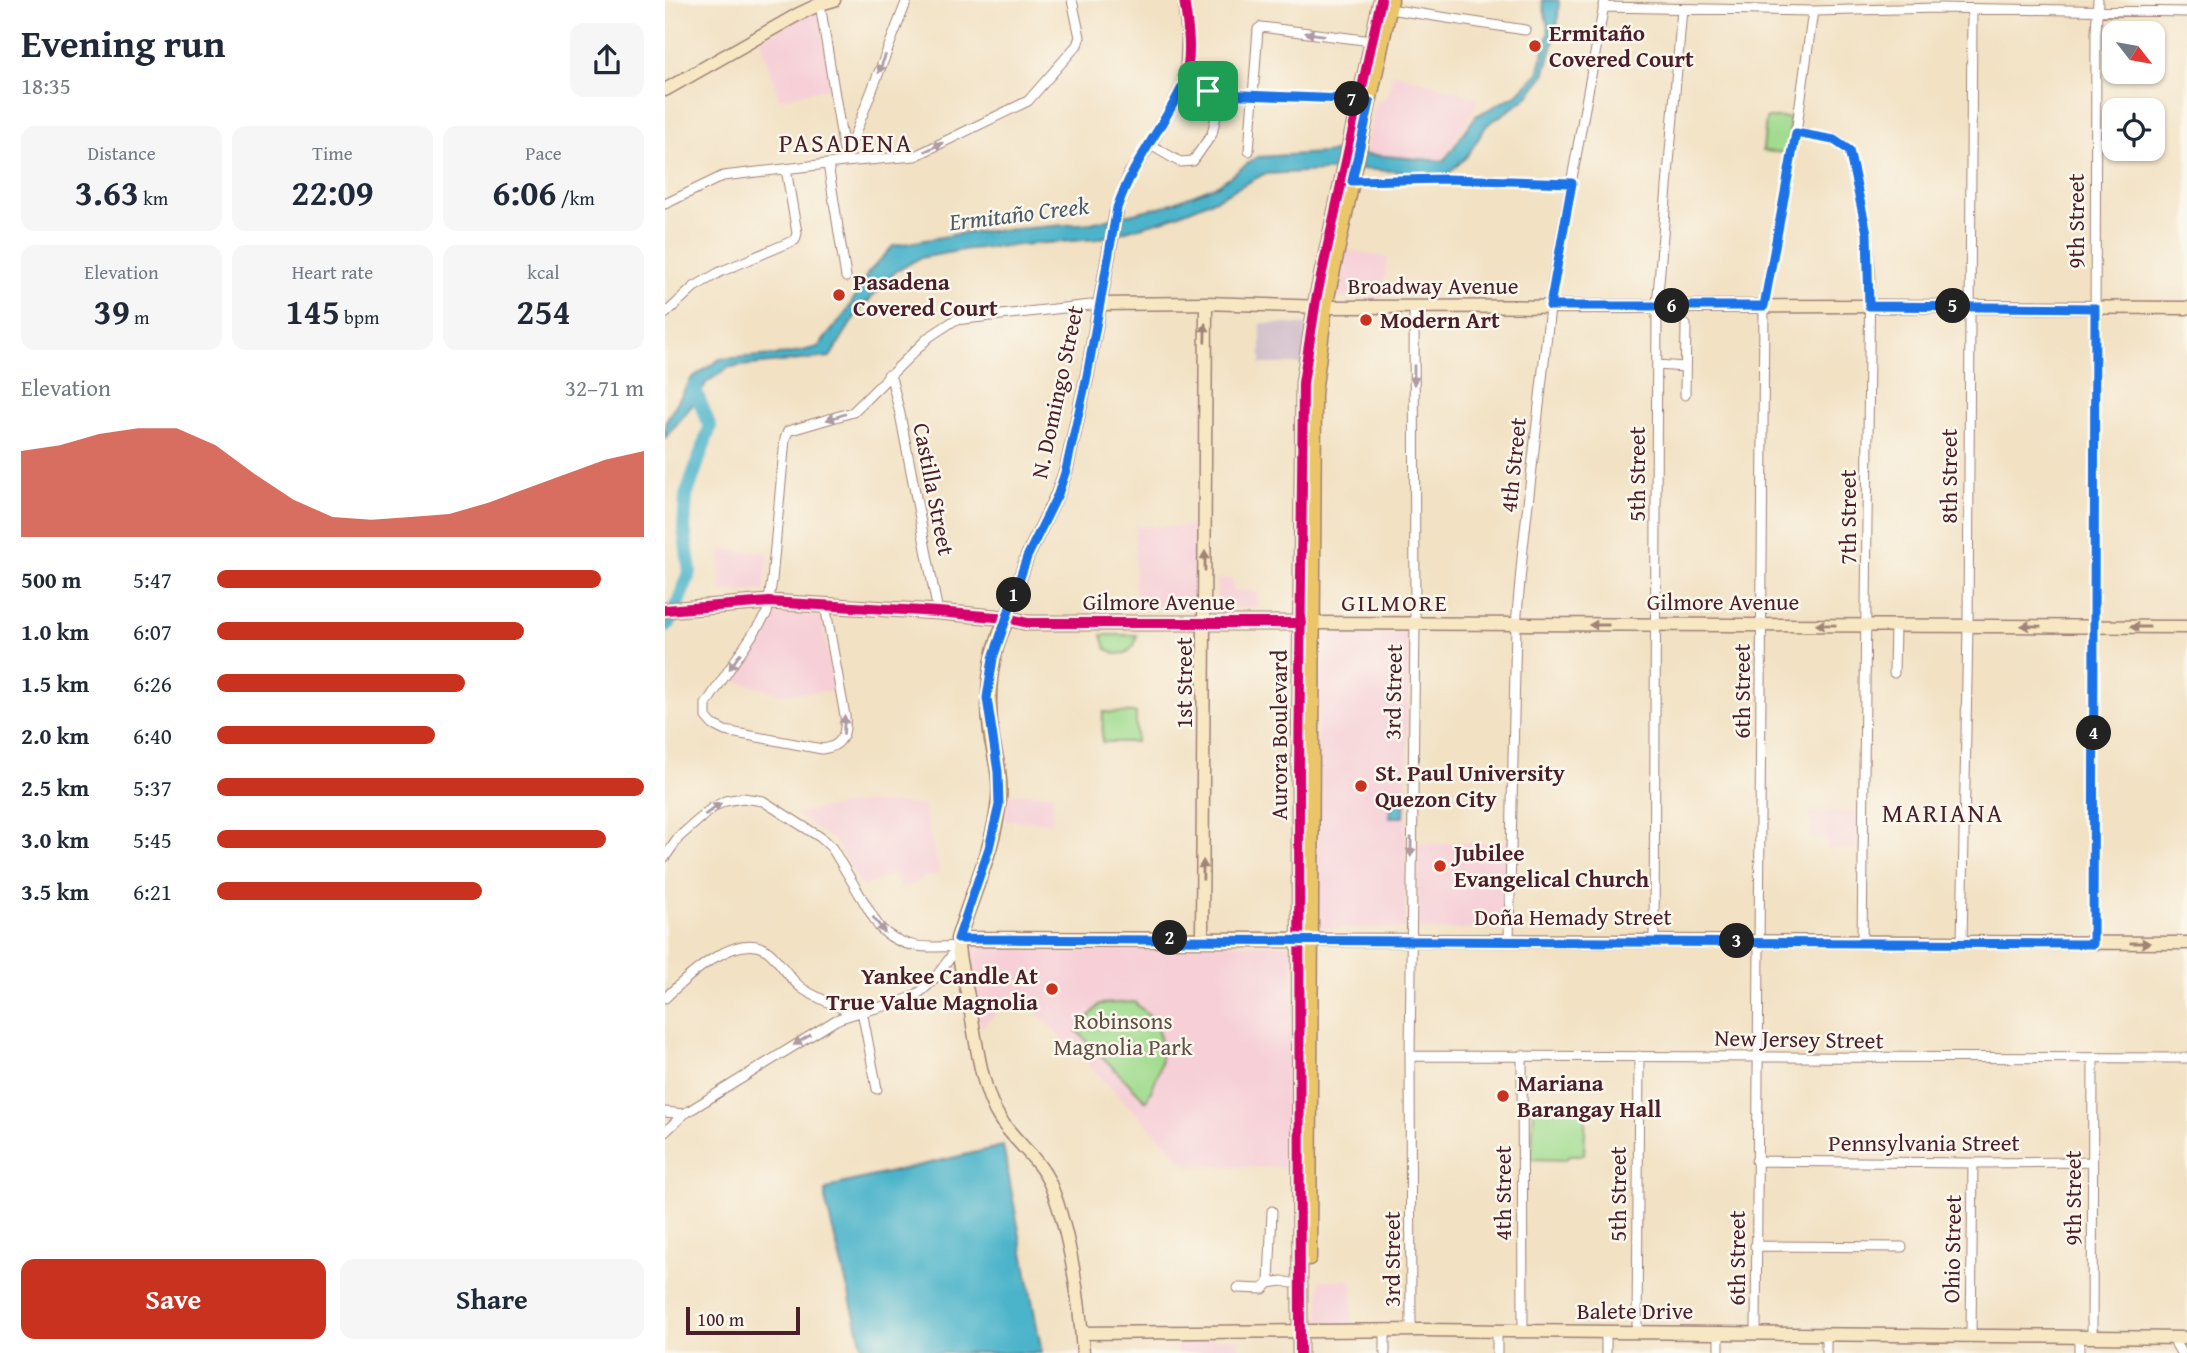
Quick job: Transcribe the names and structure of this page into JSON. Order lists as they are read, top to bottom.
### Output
{
  "streets": {
    "main road": [
      "Broadway Avenue",
      "N. Domingo Street",
      "Gilmore Avenue",
      "1st Street",
      "Aurora Boulevard",
      "Doña Hemady Street",
      "Balete Drive"
    ],
    "street": [
      "9th Street",
      "4th Street",
      "5th Street",
      "8th Street",
      "Castilla Street",
      "7th Street",
      "6th Street",
      "3rd Street",
      "New Jersey Street",
      "Pennsylvania Street",
      "Ohio Street"
    ]
  },
  "crossings": [
    ["9th Street", "Broadway Avenue"],
    ["9th Street", "Gilmore Avenue"],
    ["9th Street", "Doña Hemady Street"],
    ["9th Street", "New Jersey Street"],
    ["9th Street", "Pennsylvania Street"],
    ["9th Street", "Balete Drive"],
    ["Broadway Avenue", "N. Domingo Street"],
    ["Broadway Avenue", "4th Street"],
    ["Broadway Avenue", "5th Street"],
    ["Broadway Avenue", "8th Street"],
    ["Broadway Avenue", "7th Street"],
    ["Broadway Avenue", "1st Street"],
    ["Broadway Avenue", "6th Street"],
    ["Broadway Avenue", "3rd Street"],
    ["Broadway Avenue", "Aurora Boulevard"],
    ["N. Domingo Street", "Gilmore Avenue"],
    ["N. Domingo Street", "Doña Hemady Street"],
    ["N. Domingo Street", "Balete Drive"],
    ["4th Street", "Gilmore Avenue"],
    ["4th Street", "Doña Hemady Street"],
    ["4th Street", "New Jersey Street"],
    ["4th Street", "Balete Drive"],
    ["5th Street", "Gilmore Avenue"],
    ["5th Street", "Doña Hemady Street"],
    ["5th Street", "New Jersey Street"],
    ["5th Street", "Balete Drive"],
    ["8th Street", "Gilmore Avenue"],
    ["8th Street", "Doña Hemady Street"],
    ["Castilla Street", "Gilmore Avenue"],
    ["7th Street", "Gilmore Avenue"],
    ["7th Street", "6th Street"],
    ["7th Street", "Doña Hemady Street"],
    ["Gilmore Avenue", "1st Street"],
    ["Gilmore Avenue", "6th Street"],
    ["Gilmore Avenue", "3rd Street"],
    ["Gilmore Avenue", "Aurora Boulevard"],
    ["1st Street", "Doña Hemady Street"],
    ["6th Street", "Doña Hemady Street"],
    ["6th Street", "New Jersey Street"],
    ["6th Street", "Pennsylvania Street"],
    ["6th Street", "Balete Drive"],
    ["3rd Street", "Doña Hemady Street"],
    ["3rd Street", "New Jersey Street"],
    ["3rd Street", "Balete Drive"],
    ["Aurora Boulevard", "Doña Hemady Street"],
    ["Aurora Boulevard", "Balete Drive"],
    ["Pennsylvania Street", "Ohio Street"],
    ["Ohio Street", "Balete Drive"]
  ],
  "one_way": ["1st Street", "3rd Street"],
  "districts": ["PASADENA", "GILMORE", "MARIANA"],
  "water": ["Ermitaño Creek"],
  "parks": ["Robinsons Magnolia Park"],
  "places": [
    "Ermitaño Covered Court",
    "Pasadena Covered Court",
    "Modern Art",
    "St. Paul University Quezon City",
    "Jubilee Evangelical Church",
    "Yankee Candle At True Value Magnolia",
    "Mariana Barangay Hall"
  ],
  "scale_bar": "100 m",
  "north": "bottom right",
  "page": {
    "heading": ["Evening run", "18:35"],
    "pins": [
      "7",
      "5",
      "6",
      "1",
      "4",
      "2",
      "3"
    ],
    "stats": [
      ["Distance", "3.63 km"],
      ["Time", "22:09"],
      ["Pace", "6:06 /km"],
      ["Elevation", "39 m"],
      ["Heart rate", "145 bpm"],
      ["kcal", "254"]
    ],
    "chart": ["Elevation", "32–71 m"],
    "list": [
      {
        "name": "500 m",
        "note": "5:47"
      },
      {
        "name": "1.0 km",
        "note": "6:07"
      },
      {
        "name": "1.5 km",
        "note": "6:26"
      },
      {
        "name": "2.0 km",
        "note": "6:40"
      },
      {
        "name": "2.5 km",
        "note": "5:37"
      },
      {
        "name": "3.0 km",
        "note": "5:45"
      },
      {
        "name": "3.5 km",
        "note": "6:21"
      }
    ],
    "buttons": ["Save", "Share"],
    "scale": "100 m"
  }
}
